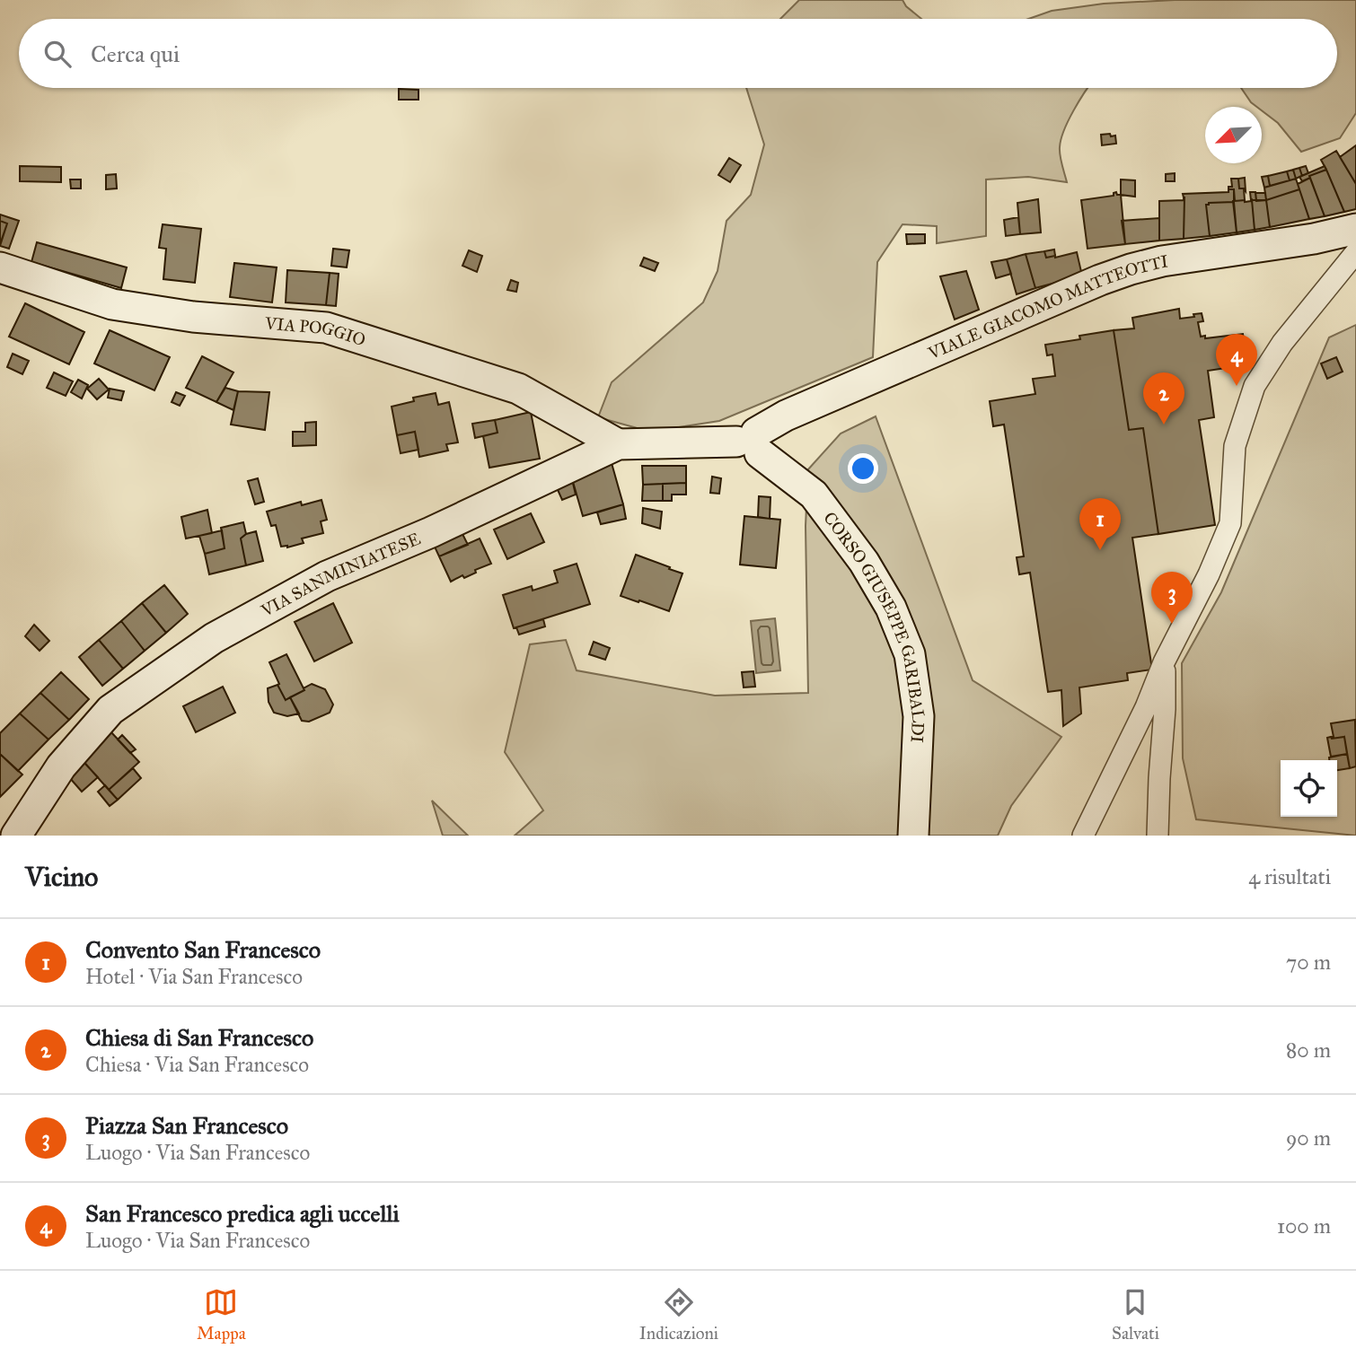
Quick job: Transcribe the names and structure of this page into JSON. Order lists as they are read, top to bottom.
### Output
{
  "streets": {
    "main road": [
      "VIALE GIACOMO MATTEOTTI",
      "VIA POGGIO",
      "VIA SANMINIATESE",
      "CORSO GIUSEPPE GARIBALDI"
    ]
  },
  "crossings": [
    ["VIALE GIACOMO MATTEOTTI", "VIA SANMINIATESE"],
    ["VIALE GIACOMO MATTEOTTI", "CORSO GIUSEPPE GARIBALDI"],
    ["VIA POGGIO", "VIA SANMINIATESE"],
    ["VIA SANMINIATESE", "CORSO GIUSEPPE GARIBALDI"]
  ],
  "north": "bottom left",
  "page": {
    "search": "Cerca qui",
    "pins": [
      "4",
      "2",
      "1",
      "3"
    ],
    "heading": ["Vicino", "4 risultati"],
    "list": [
      {
        "mark": "1",
        "name": "Convento San Francesco",
        "note": "Hotel · Via San Francesco",
        "value": "70 m"
      },
      {
        "mark": "2",
        "name": "Chiesa di San Francesco",
        "note": "Chiesa · Via San Francesco",
        "value": "80 m"
      },
      {
        "mark": "3",
        "name": "Piazza San Francesco",
        "note": "Luogo · Via San Francesco",
        "value": "90 m"
      },
      {
        "mark": "4",
        "name": "San Francesco predica agli uccelli",
        "note": "Luogo · Via San Francesco",
        "value": "100 m"
      }
    ],
    "nav": ["Mappa", "Indicazioni", "Salvati"]
  }
}
